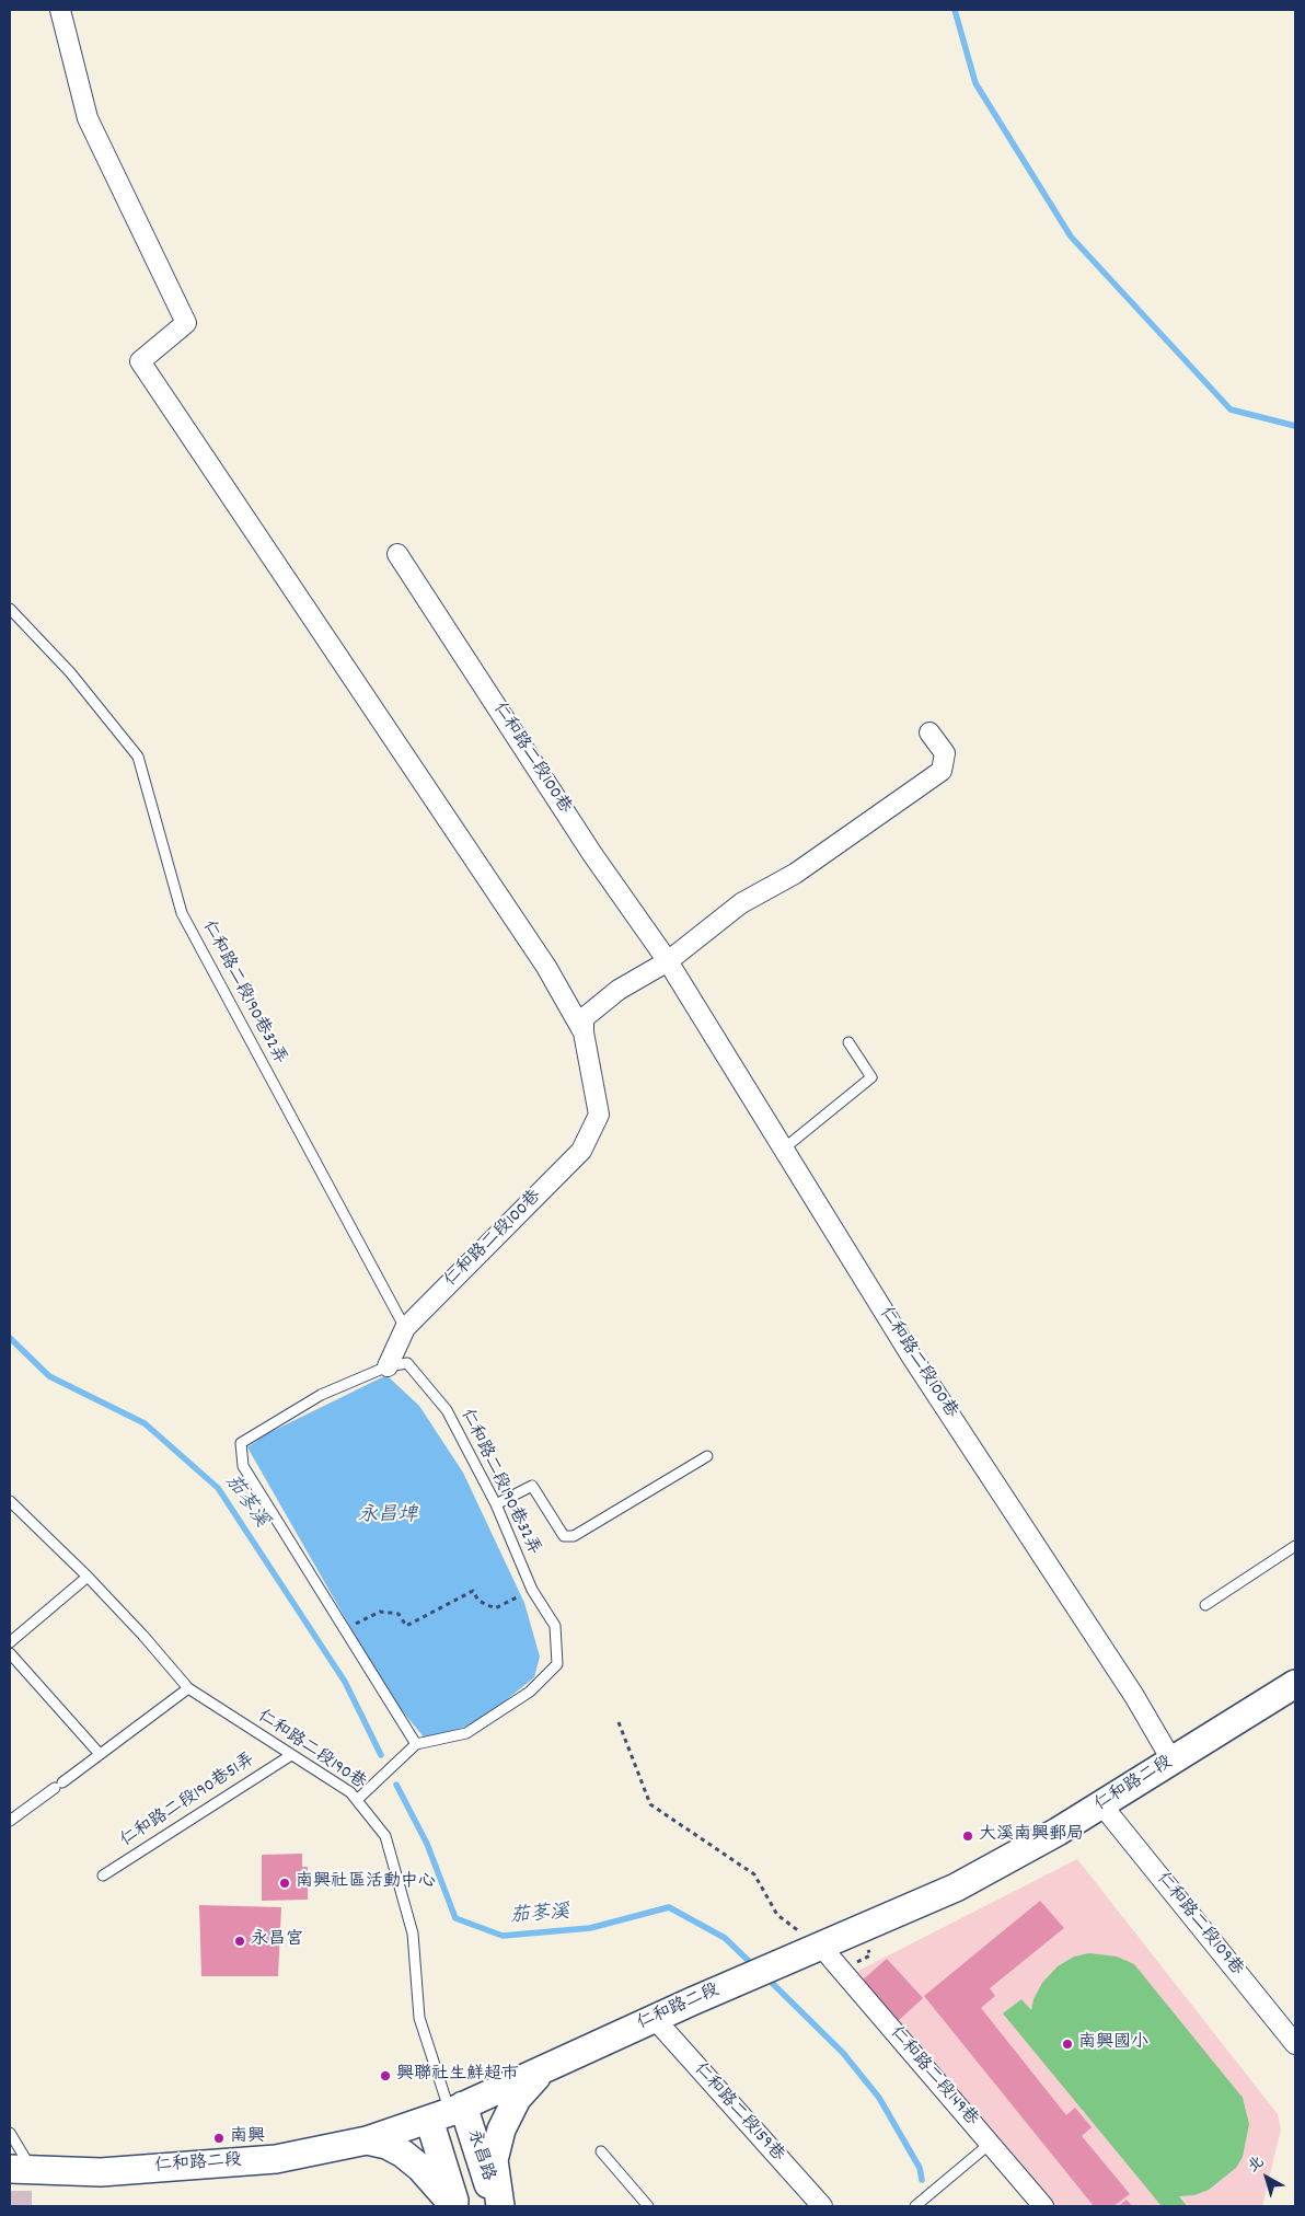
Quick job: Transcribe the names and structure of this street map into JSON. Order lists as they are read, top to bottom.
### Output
{
  "streets": {
    "main road": ["仁和路二段", "永昌路"],
    "street": [
      "仁和路二段100巷",
      "仁和路二段109巷",
      "仁和路二段149巷",
      "仁和路二段159巷"
    ],
    "lane": ["仁和路二段190巷32弄", "仁和路二段190巷", "仁和路二段190巷51弄"]
  },
  "crossings": [
    ["仁和路二段100巷", "仁和路二段190巷32弄"],
    ["仁和路二段100巷", "仁和路二段"],
    ["仁和路二段190巷", "仁和路二段"],
    ["仁和路二段190巷", "仁和路二段190巷51弄"],
    ["仁和路二段190巷", "永昌路"],
    ["仁和路二段", "仁和路二段109巷"],
    ["仁和路二段", "仁和路二段149巷"],
    ["仁和路二段", "仁和路二段159巷"],
    ["仁和路二段", "永昌路"]
  ],
  "water": ["茄苳溪", "永昌埤"],
  "places": [
    "大溪南興郵局",
    "南興社區活動中心",
    "永昌宮",
    "南興國小",
    "興聯社生鮮超市",
    "南興"
  ],
  "north": "top left"
}
